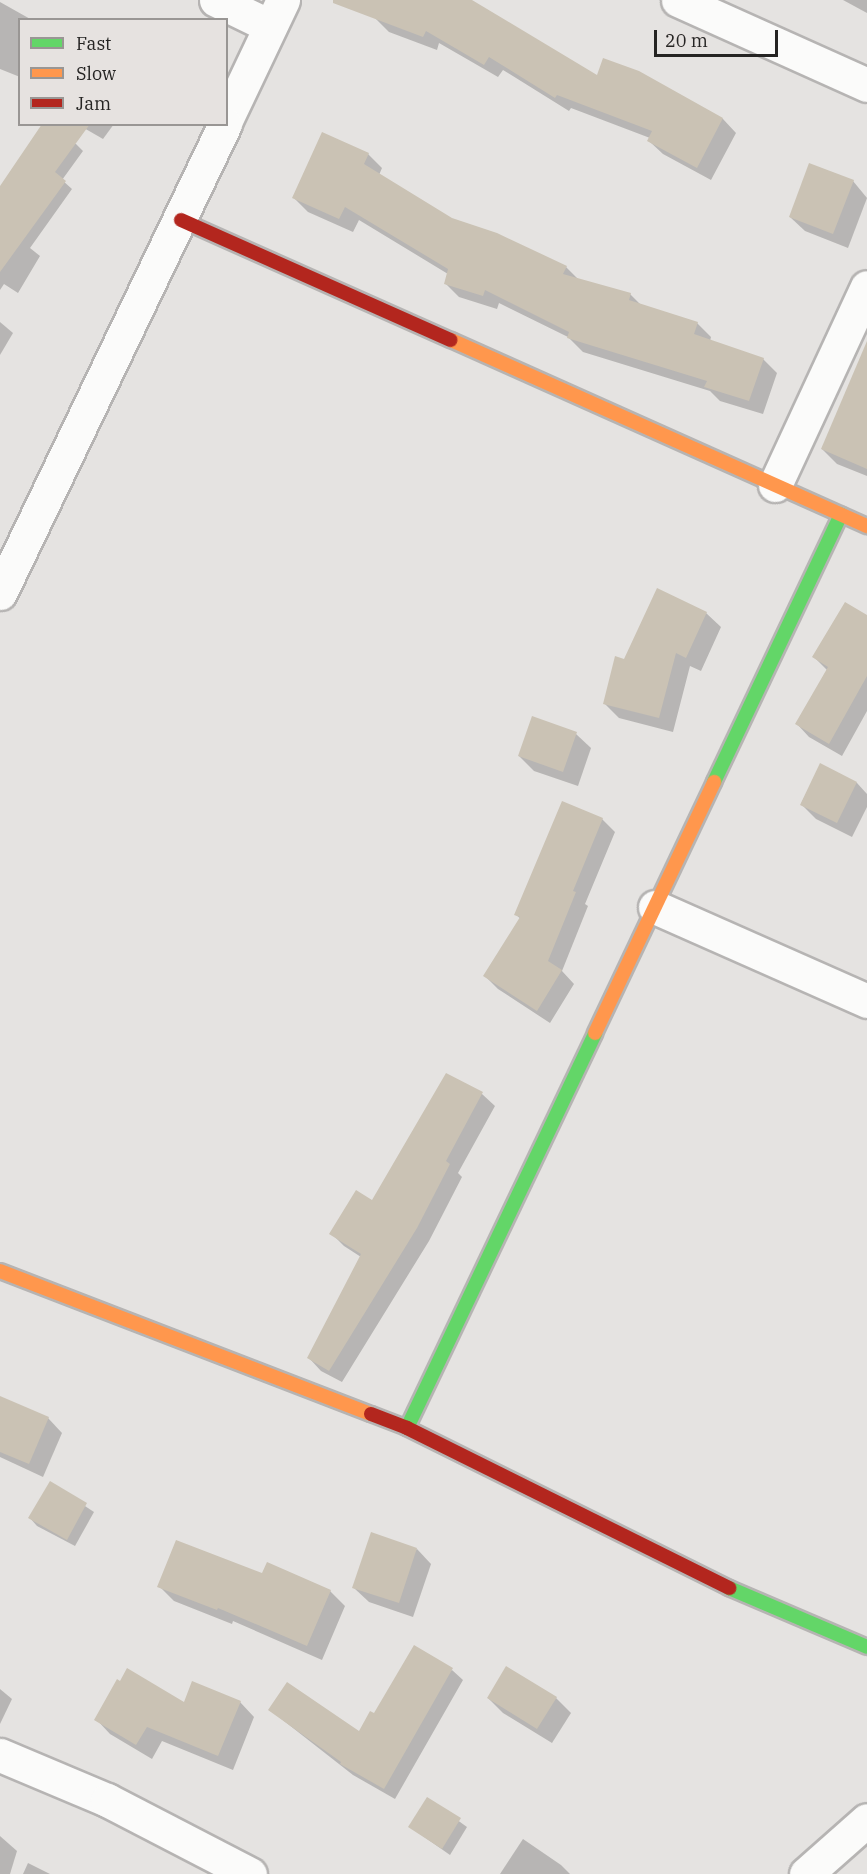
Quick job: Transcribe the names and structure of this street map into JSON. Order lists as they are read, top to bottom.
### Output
{
  "legend": ["Fast", "Slow", "Jam"],
  "scale_bar": "20 m"
}
